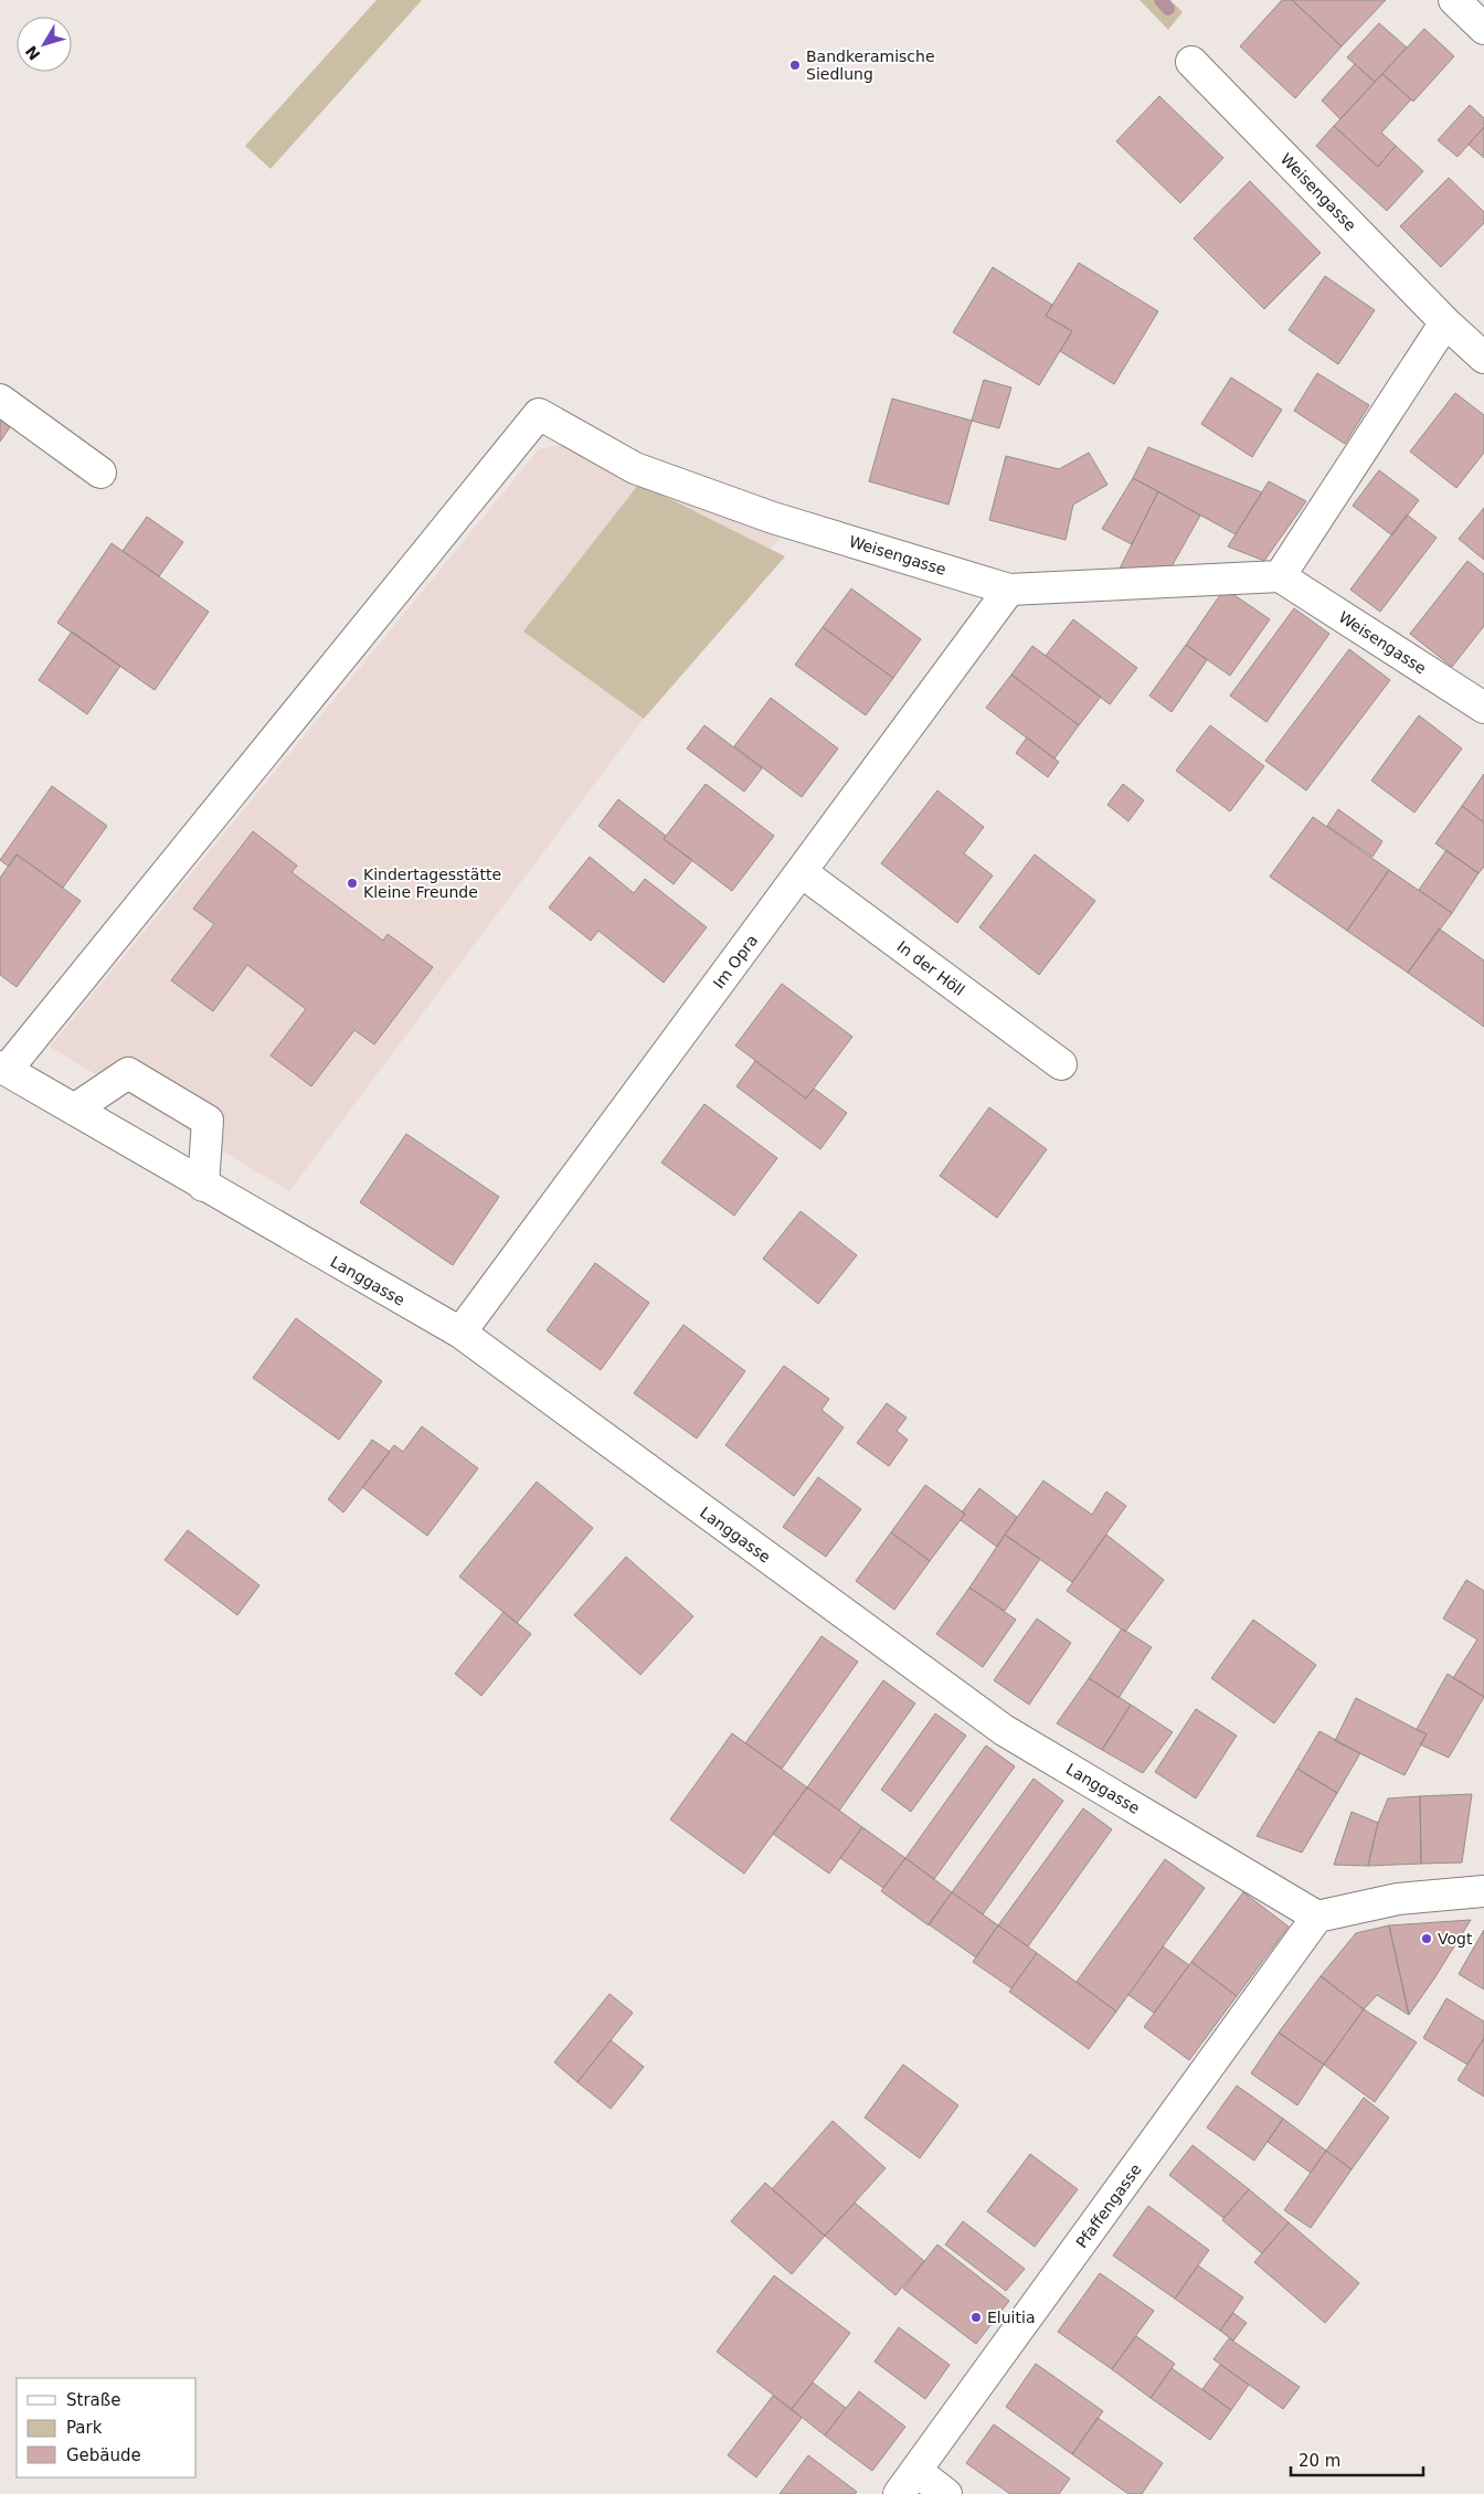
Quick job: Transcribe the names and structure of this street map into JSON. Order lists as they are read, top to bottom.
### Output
{
  "streets": {
    "street": [
      "Weisengasse",
      "Im Opra",
      "In der Höll",
      "Langgasse",
      "Pfaffengasse"
    ]
  },
  "crossings": [
    ["Weisengasse", "Im Opra"],
    ["Weisengasse", "Langgasse"],
    ["Im Opra", "In der Höll"],
    ["Im Opra", "Langgasse"],
    ["Langgasse", "Pfaffengasse"]
  ],
  "places": [
    "Bandkeramische Siedlung",
    "Kindertagesstätte Kleine Freunde",
    "Vogt",
    "Eluitia"
  ],
  "legend": ["Straße", "Park", "Gebäude"],
  "scale_bar": "20 m",
  "north": "bottom left"
}
